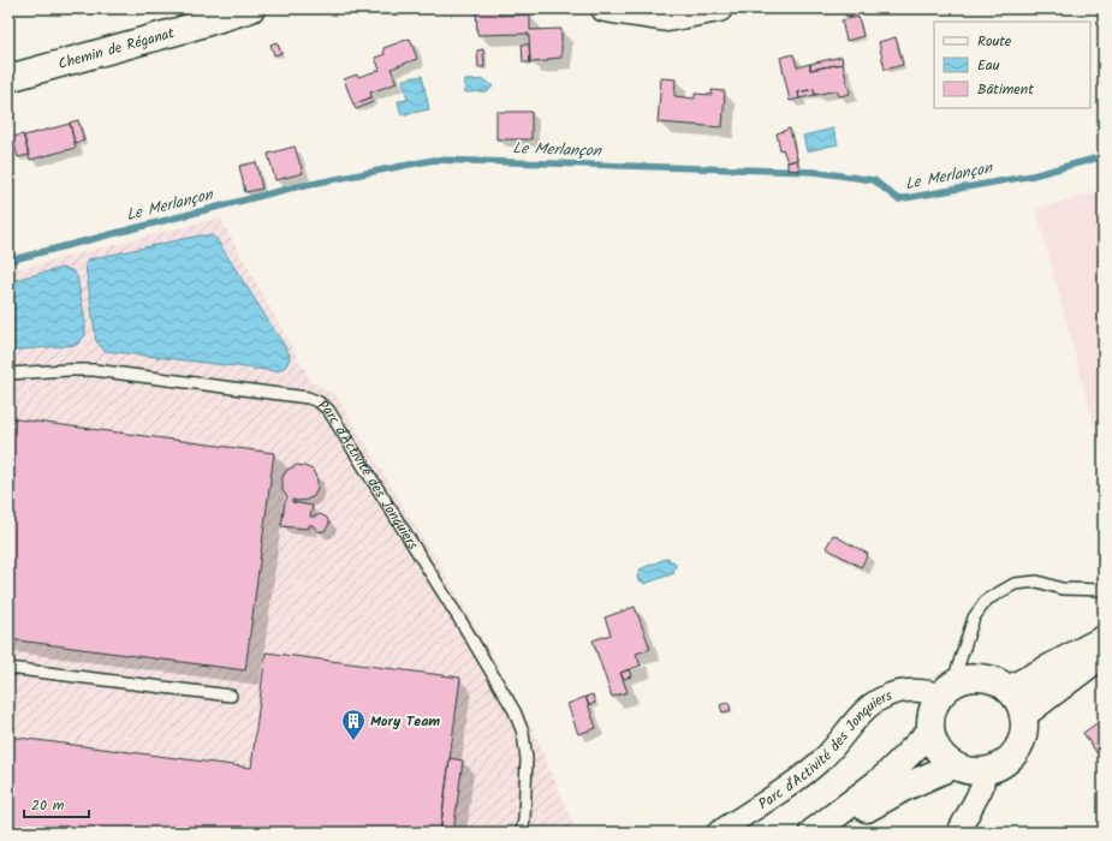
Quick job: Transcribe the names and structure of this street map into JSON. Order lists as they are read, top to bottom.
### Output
{
  "streets": {
    "main road": ["Chemin de Réganat"],
    "street": ["Parc d'Activité des Jonquiers"]
  },
  "water": ["Le Merlançon"],
  "places": {
    "building": ["Mory Team"]
  },
  "legend": ["Route", "Eau", "Bâtiment"],
  "scale_bar": "20 m"
}
